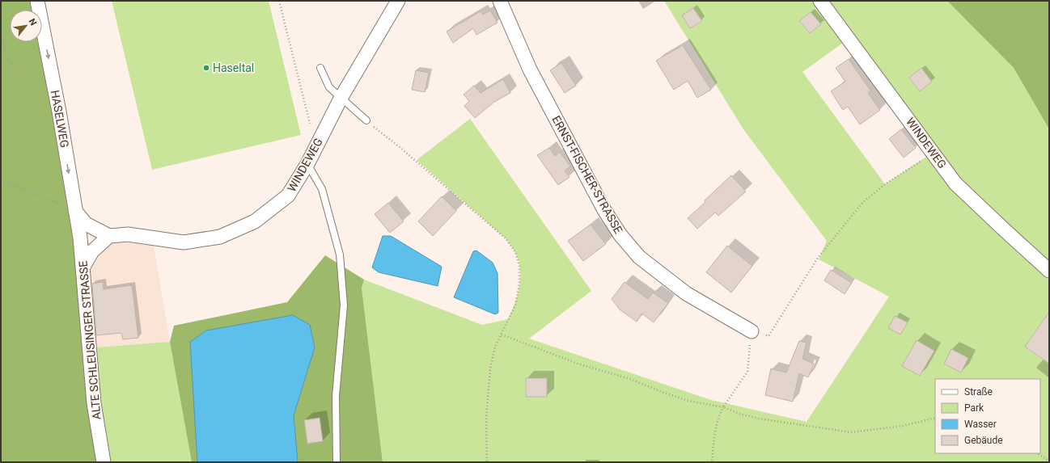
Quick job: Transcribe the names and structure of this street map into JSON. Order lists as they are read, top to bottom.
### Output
{
  "streets": {
    "street": [
      "HASELWEG",
      "WINDEWEG",
      "ERNST-FISCHER-STRASSE",
      "ALTE SCHLEUSINGER STRASSE"
    ]
  },
  "crossings": [
    ["HASELWEG", "ALTE SCHLEUSINGER STRASSE"]
  ],
  "one_way": ["HASELWEG"],
  "places": ["Haseltal"],
  "legend": [
    "Straße",
    "Park",
    "Wasser",
    "Gebäude"
  ],
  "north": "top right"
}
